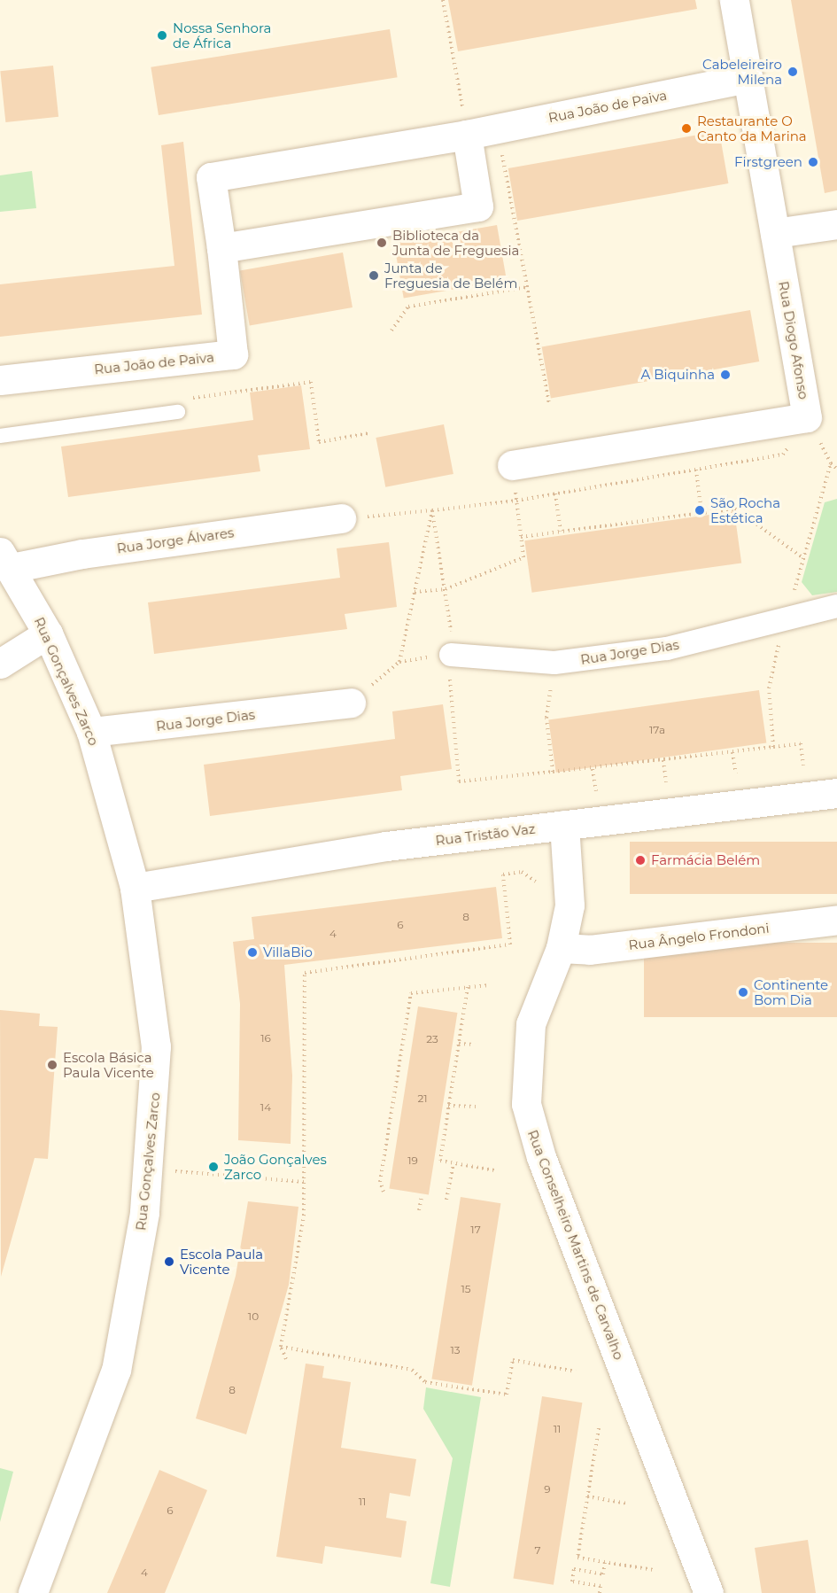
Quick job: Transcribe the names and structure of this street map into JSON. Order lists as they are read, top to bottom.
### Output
{
  "streets": {
    "street": [
      "Rua João de Paiva",
      "Rua Diogo Afonso",
      "Rua Jorge Álvares",
      "Rua Jorge Dias",
      "Rua Gonçalves Zarco",
      "Rua Tristão Vaz",
      "Rua Ângelo Frondoni",
      "Rua Conselheiro Martins de Carvalho"
    ]
  },
  "crossings": [
    ["Rua João de Paiva", "Rua Diogo Afonso"],
    ["Rua Jorge Álvares", "Rua Gonçalves Zarco"],
    ["Rua Jorge Dias", "Rua Gonçalves Zarco"],
    ["Rua Gonçalves Zarco", "Rua Tristão Vaz"],
    ["Rua Tristão Vaz", "Rua Conselheiro Martins de Carvalho"],
    ["Rua Ângelo Frondoni", "Rua Conselheiro Martins de Carvalho"]
  ],
  "places": [
    "Nossa Senhora de África",
    "Cabeleireiro Milena",
    "Restaurante O Canto da Marina",
    "Firstgreen",
    "Biblioteca da Junta de Freguesia",
    "Junta de Freguesia de Belém",
    "A Biquinha",
    "São Rocha Estética",
    "Farmácia Belém",
    "VillaBio",
    "Continente Bom Dia",
    "Escola Básica Paula Vicente",
    "João Gonçalves Zarco",
    "Escola Paula Vicente"
  ],
  "house_numbers": [
    "17a",
    "8",
    "6",
    "4",
    "16",
    "23",
    "21",
    "14",
    "19",
    "17",
    "15",
    "10",
    "13",
    "8",
    "11",
    "9",
    "11",
    "6",
    "7",
    "4"
  ]
}
